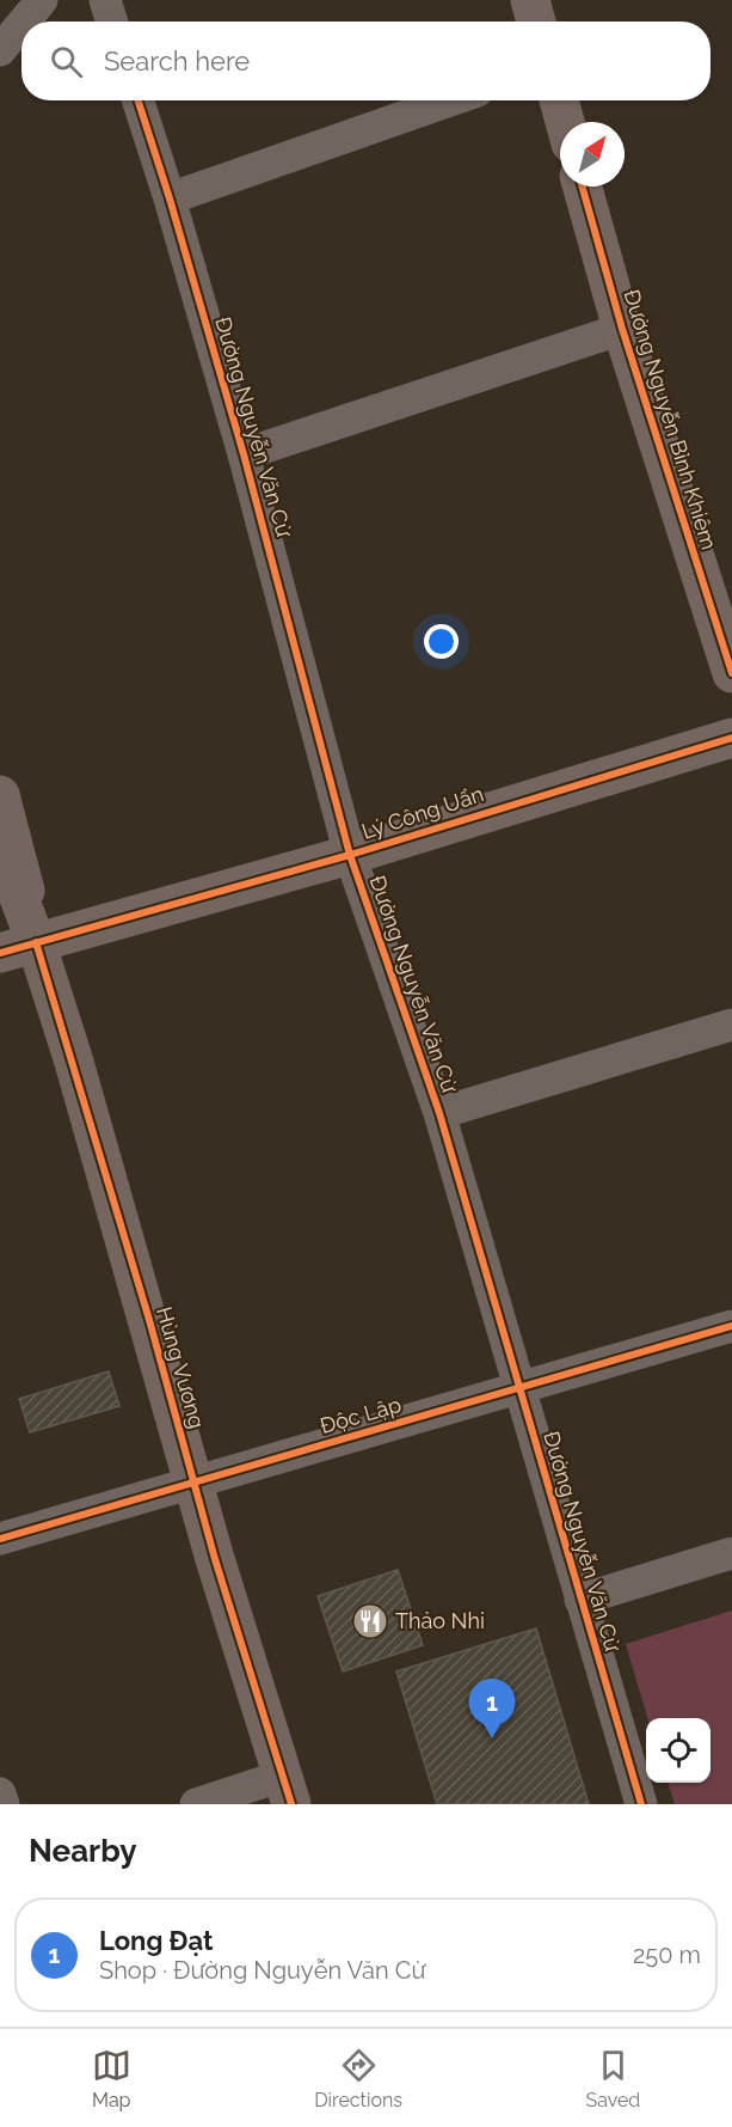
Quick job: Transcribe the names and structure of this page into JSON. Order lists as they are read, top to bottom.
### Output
{
  "streets": {
    "street": [
      "Đường Nguyễn Bỉnh Khiêm",
      "Đường Nguyễn Văn Cừ",
      "Lý Công Uẩn",
      "Hùng Vương",
      "Độc Lập"
    ]
  },
  "crossings": [
    ["Đường Nguyễn Văn Cừ", "Lý Công Uẩn"],
    ["Đường Nguyễn Văn Cừ", "Độc Lập"],
    ["Lý Công Uẩn", "Hùng Vương"],
    ["Hùng Vương", "Độc Lập"]
  ],
  "places": {
    "restaurant": ["Thảo Nhi"]
  },
  "north": "top right",
  "page": {
    "search": "Search here",
    "pins": "1",
    "heading": "Nearby",
    "list": [
      {
        "mark": "1",
        "name": "Long Đạt",
        "note": "Shop · Đường Nguyễn Văn Cừ",
        "value": "250 m"
      }
    ],
    "nav": ["Map", "Directions", "Saved"]
  }
}
